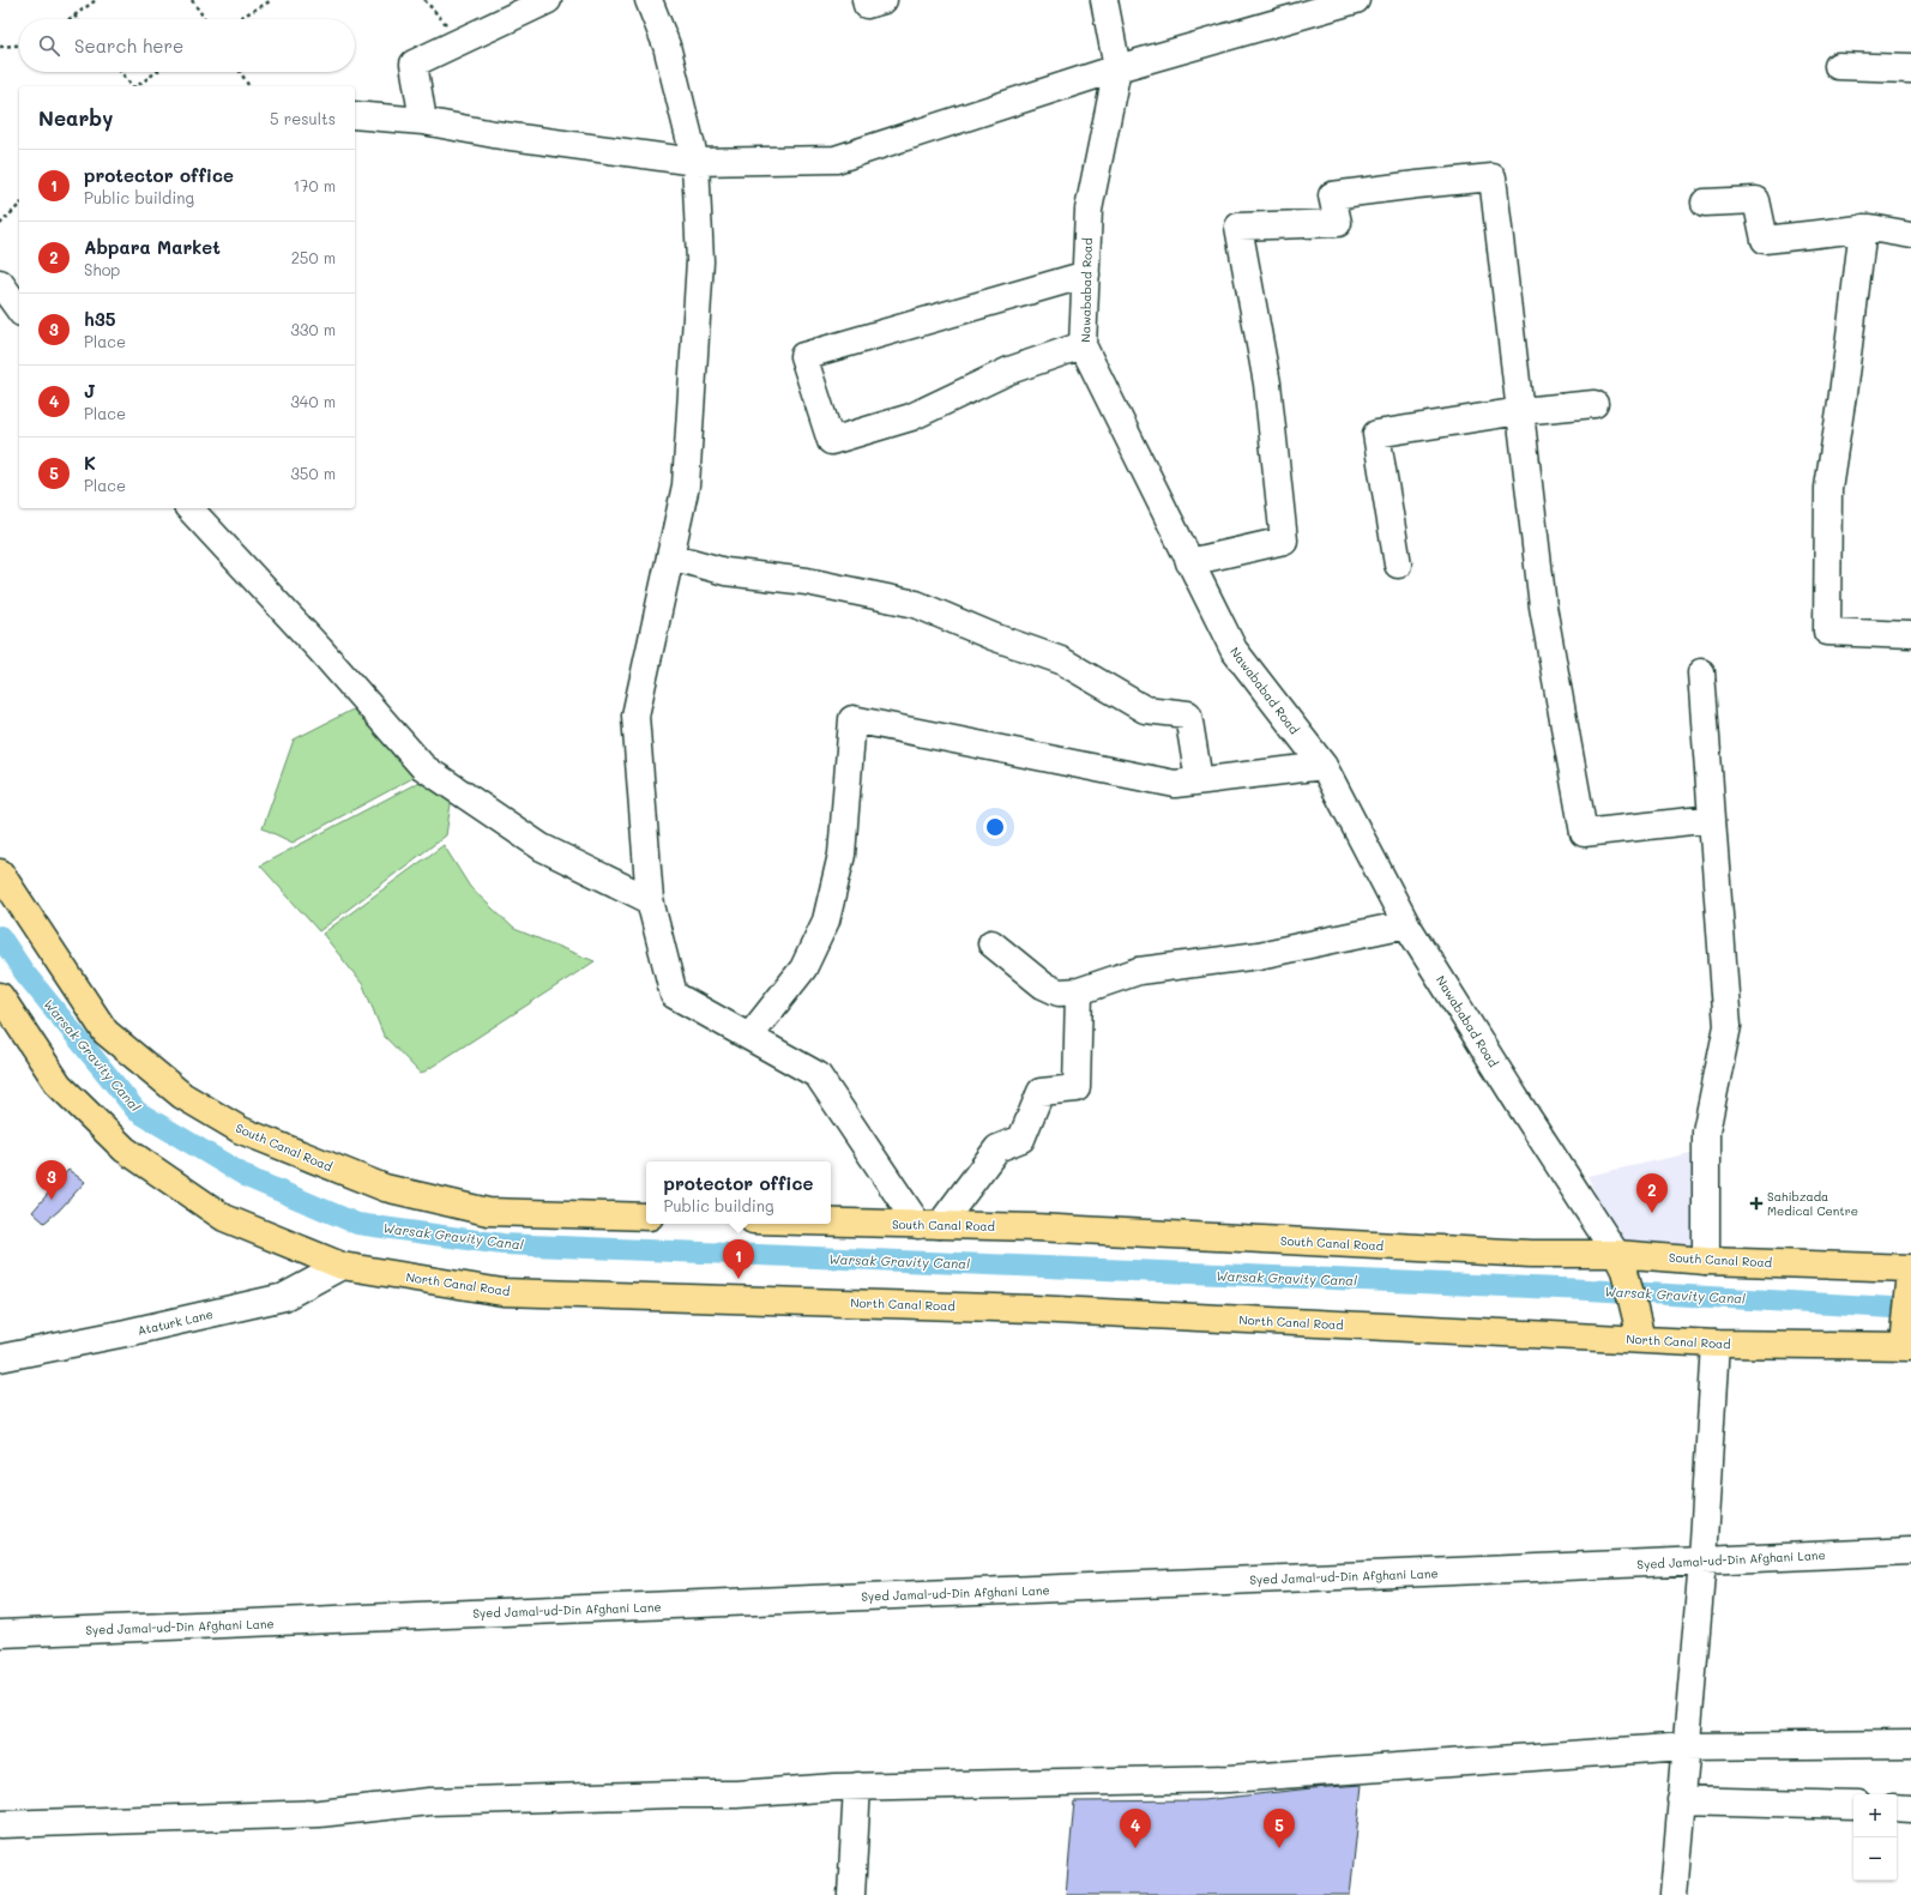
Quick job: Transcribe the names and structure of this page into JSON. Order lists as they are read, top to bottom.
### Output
{
  "streets": {
    "main road": ["South Canal Road", "North Canal Road"],
    "street": ["Nawababad Road", "Ataturk Lane", "Syed Jamal-ud-Din Afghani Lane"]
  },
  "crossings": [
    ["Nawababad Road", "South Canal Road"],
    ["North Canal Road", "Ataturk Lane"]
  ],
  "water": ["Warsak Gravity Canal"],
  "places": {
    "health": ["Sahibzada Medical Centre"]
  },
  "page": {
    "search": "Search here",
    "heading": ["Nearby", "5 results"],
    "list": [
      {
        "mark": "1",
        "name": "protector office",
        "note": "Public building",
        "value": "170 m"
      },
      {
        "mark": "2",
        "name": "Abpara Market",
        "note": "Shop",
        "value": "250 m"
      },
      {
        "mark": "3",
        "name": "h35",
        "note": "Place",
        "value": "330 m"
      },
      {
        "mark": "4",
        "name": "J",
        "note": "Place",
        "value": "340 m"
      },
      {
        "mark": "5",
        "name": "K",
        "note": "Place",
        "value": "350 m"
      }
    ],
    "pins": [
      "3",
      "2",
      "1",
      "4",
      "5"
    ],
    "popup": ["protector office", "Public building"],
    "map_buttons": ["+", "−"]
  }
}
